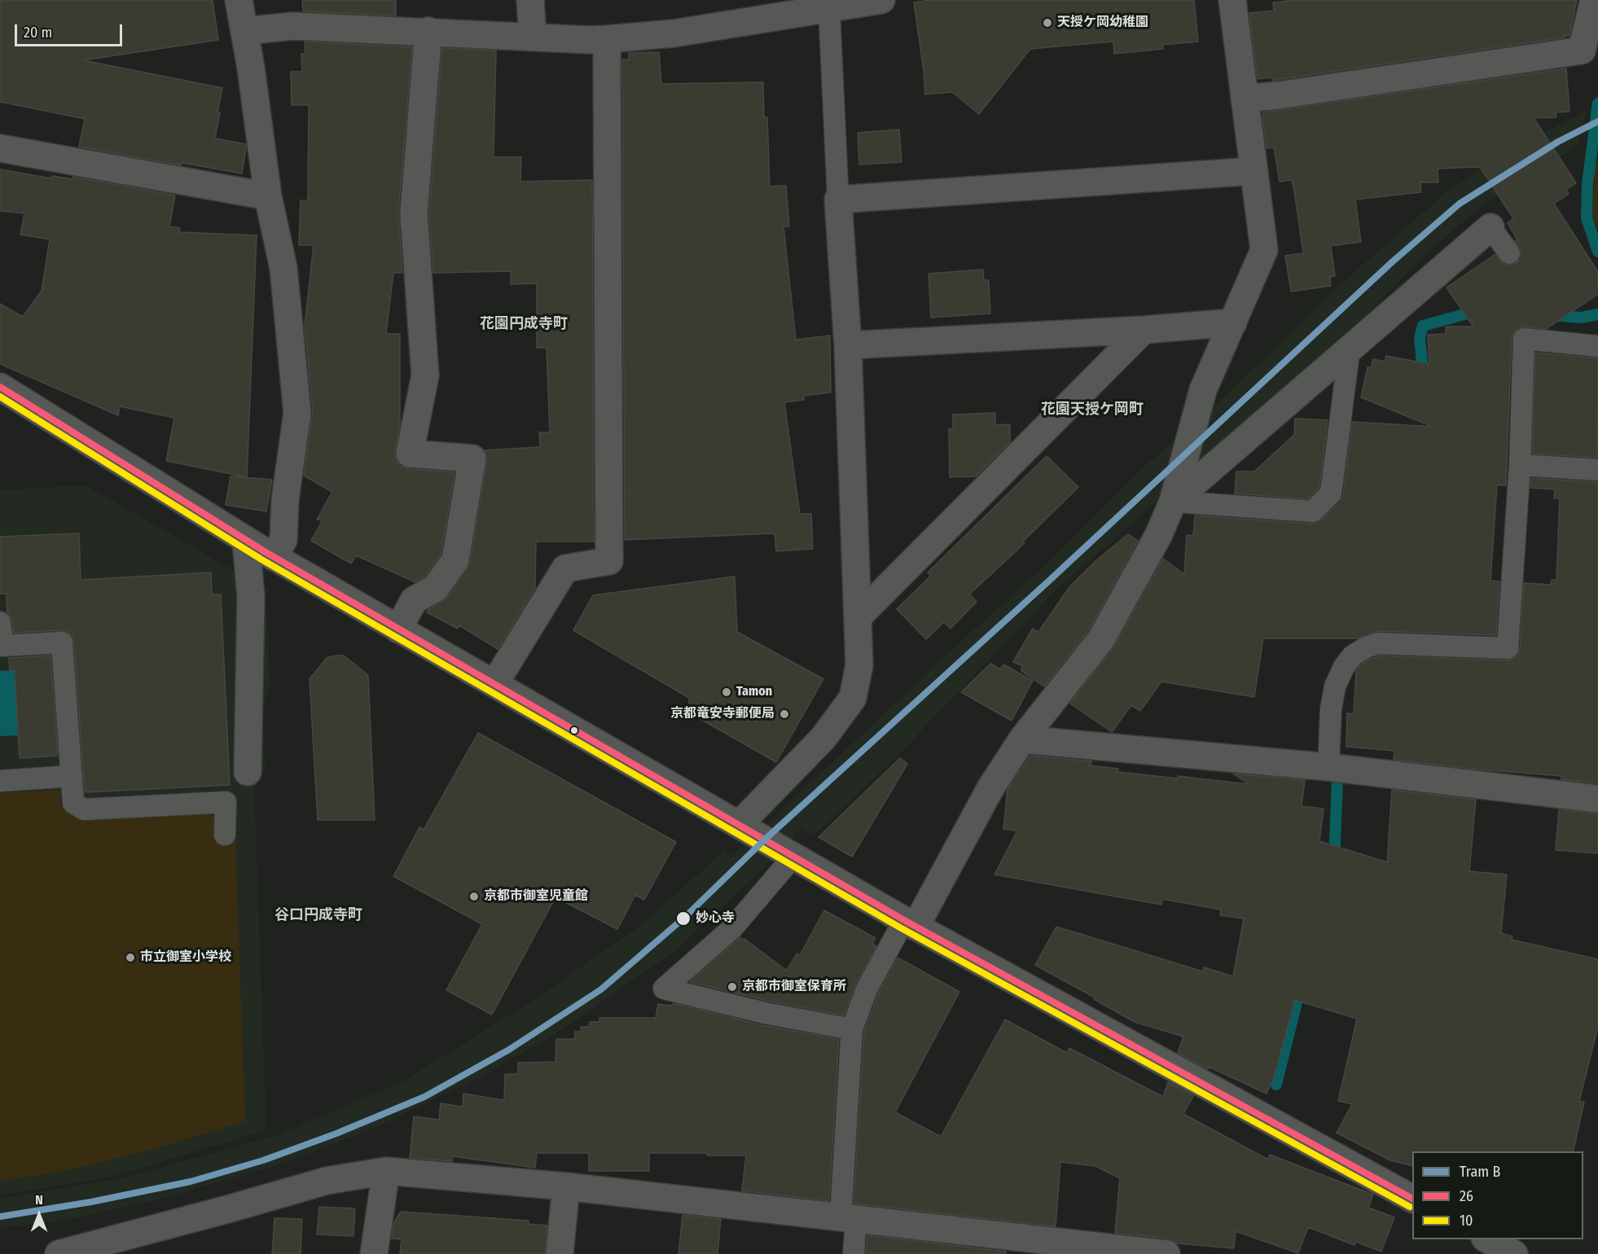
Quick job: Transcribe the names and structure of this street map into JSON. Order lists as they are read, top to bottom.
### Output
{
  "districts": ["花園円成寺町", "花園天授ケ岡町", "谷口円成寺町"],
  "places": [
    "天授ケ岡幼稚園",
    "Tamon",
    "京都竜安寺郵便局",
    "京都市御室児童館",
    "妙心寺",
    "市立御室小学校",
    "京都市御室保育所"
  ],
  "lines": ["tram line B", "transit line 26", "transit line 10"],
  "legend": ["Tram B", "26", "10"],
  "scale_bar": "20 m",
  "north": "top"
}
